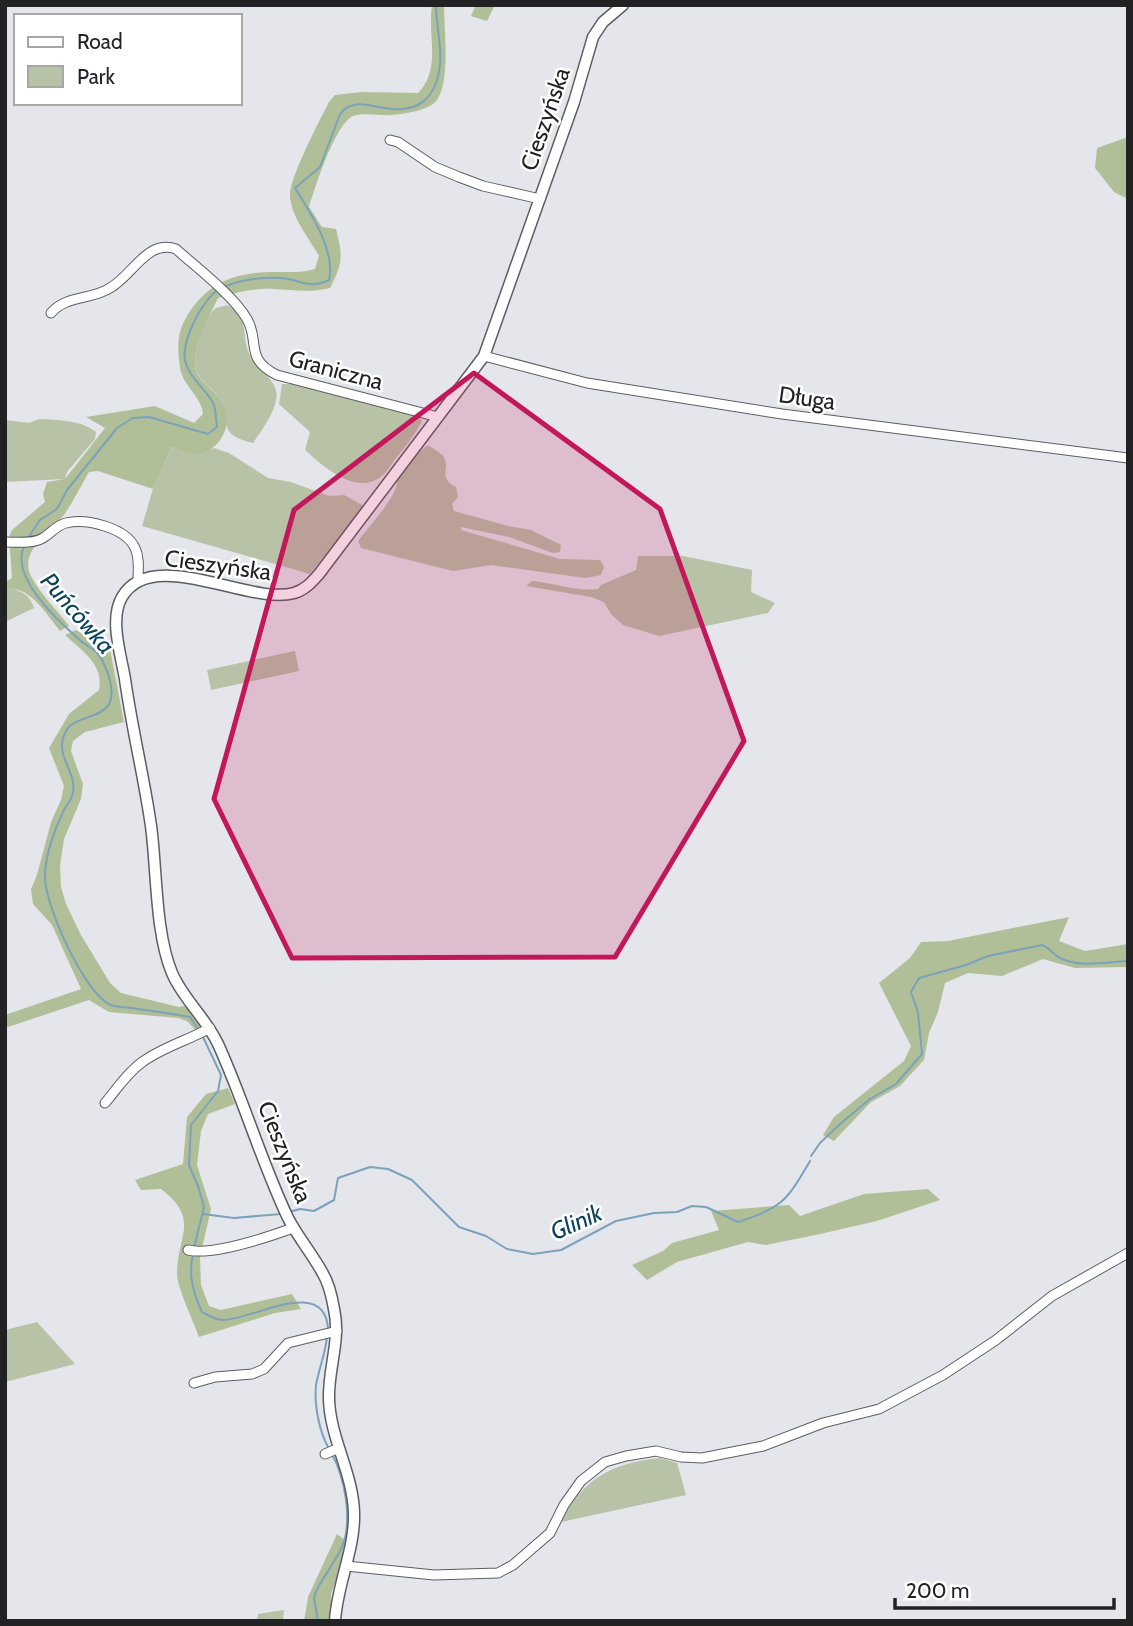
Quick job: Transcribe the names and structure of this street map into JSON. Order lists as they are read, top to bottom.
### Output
{
  "streets": {
    "street": ["Cieszyńska", "Graniczna", "Długa"]
  },
  "crossings": [
    ["Cieszyńska", "Graniczna"],
    ["Cieszyńska", "Długa"]
  ],
  "water": ["Puńcówka", "Glinik"],
  "legend": ["Road", "Park"],
  "scale_bar": "200 m"
}
